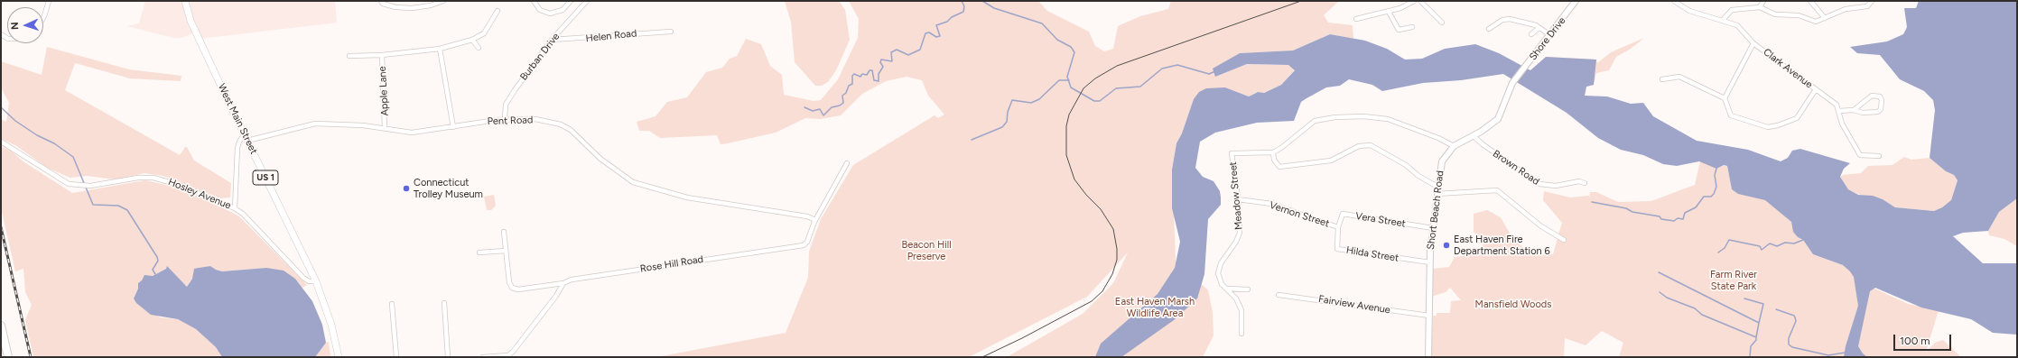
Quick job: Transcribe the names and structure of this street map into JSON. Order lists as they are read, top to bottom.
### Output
{
  "streets": {
    "main road": [
      "Shore Drive",
      "West Main Street",
      "US 1",
      "Short Beach Road"
    ],
    "street": [
      "Helen Road",
      "Burban Drive",
      "Clark Avenue",
      "Apple Lane",
      "Pent Road",
      "Brown Road",
      "Hosley Avenue",
      "Meadow Street",
      "Vernon Street",
      "Vera Street",
      "Hilda Street",
      "Rose Hill Road",
      "Fairview Avenue"
    ]
  },
  "crossings": [
    ["Helen Road", "Burban Drive"],
    ["Shore Drive", "Short Beach Road"],
    ["Burban Drive", "Pent Road"],
    ["Apple Lane", "Pent Road"],
    ["West Main Street", "Pent Road"],
    ["West Main Street", "Hosley Avenue"],
    ["Pent Road", "Rose Hill Road"],
    ["Brown Road", "Short Beach Road"],
    ["Meadow Street", "Vernon Street"],
    ["Short Beach Road", "Vera Street"],
    ["Short Beach Road", "Hilda Street"],
    ["Short Beach Road", "Fairview Avenue"],
    ["Vernon Street", "Vera Street"],
    ["Vernon Street", "Hilda Street"],
    ["Vera Street", "Hilda Street"]
  ],
  "parks": [
    "Beacon Hill Preserve",
    "Farm River State Park",
    "East Haven Marsh Wildlife Area",
    "Mansfield Woods"
  ],
  "places": ["Connecticut Trolley Museum", "East Haven Fire Department Station 6"],
  "scale_bar": "100 m",
  "north": "left"
}
